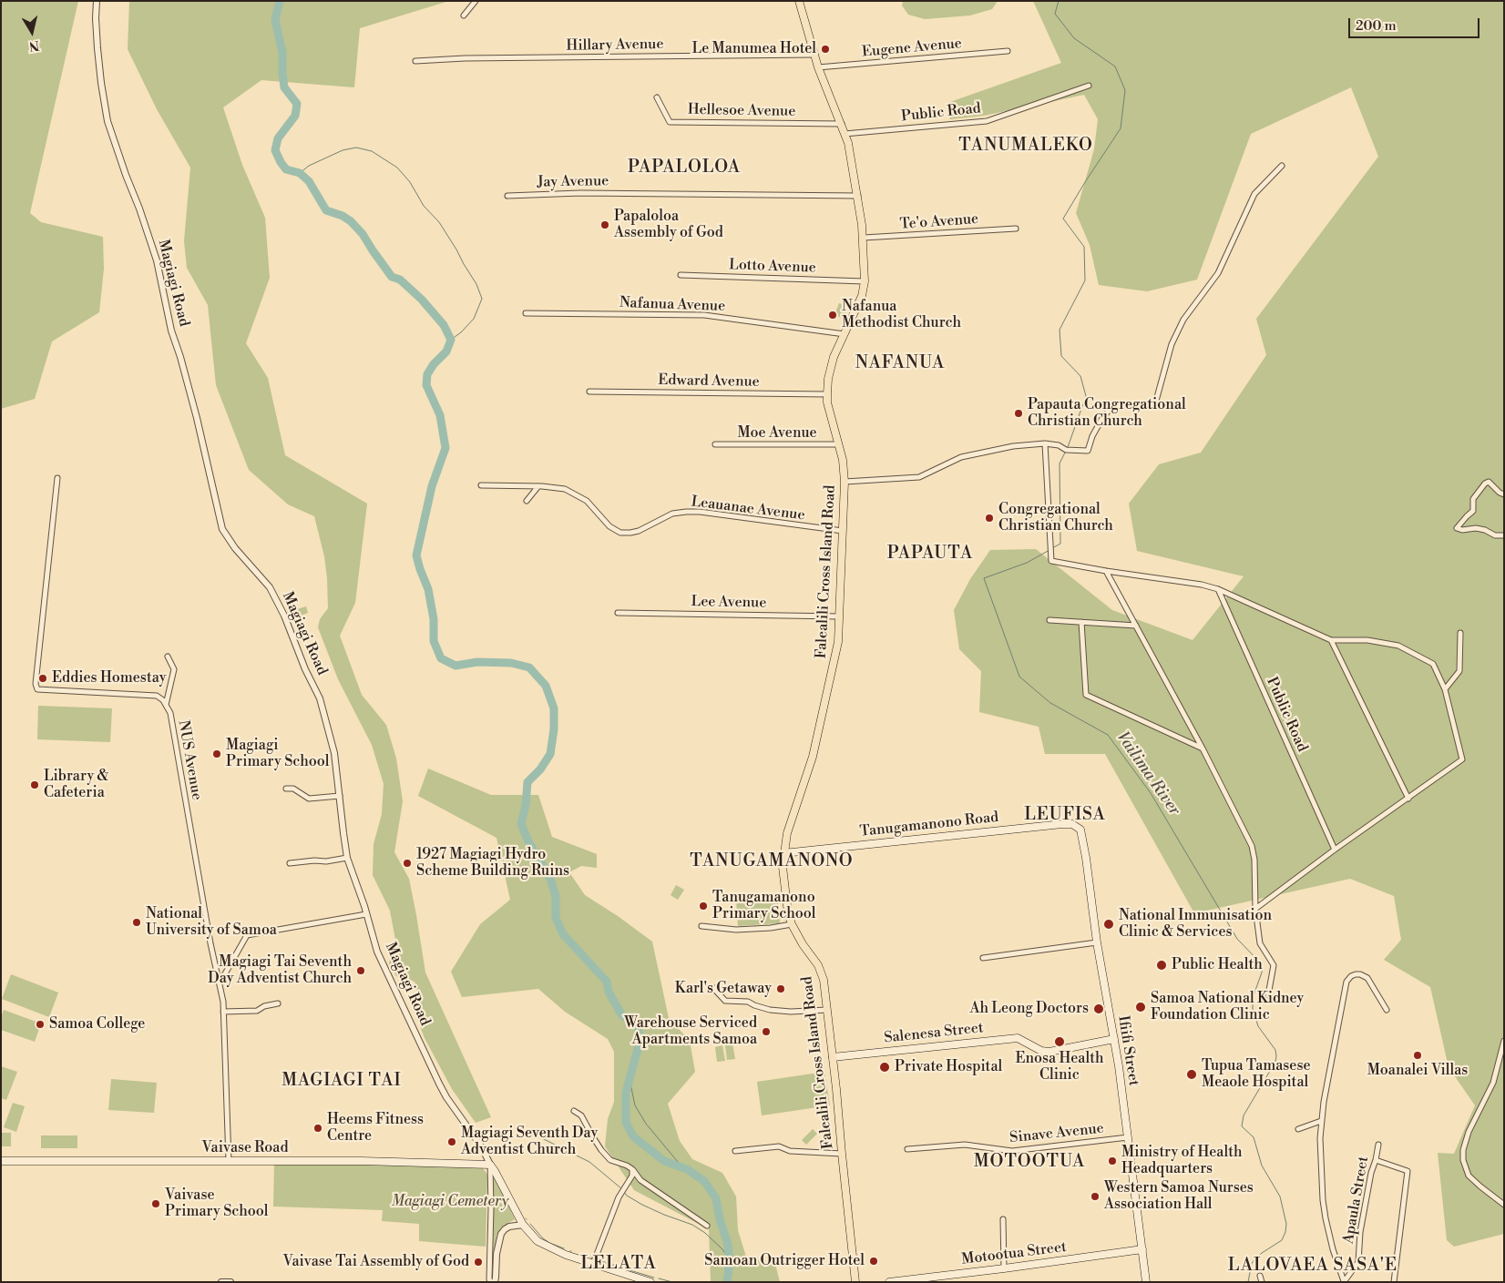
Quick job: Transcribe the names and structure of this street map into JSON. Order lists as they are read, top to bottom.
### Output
{
  "streets": {
    "main road": [
      "Falealili Cross Island Road",
      "Tanugamanono Road",
      "Salenesa Street",
      "Ifiifi Street",
      "Vaivase Road",
      "Motootua Street"
    ],
    "street": [
      "Hillary Avenue",
      "Eugene Avenue",
      "Hellesoe Avenue",
      "Public Road",
      "Jay Avenue",
      "Te'o Avenue",
      "Lotto Avenue",
      "Magiagi Road",
      "Nafanua Avenue",
      "Edward Avenue",
      "Moe Avenue",
      "Leauanae Avenue",
      "Lee Avenue",
      "NUS Avenue",
      "Sinave Avenue",
      "Apaula Street"
    ]
  },
  "crossings": [
    ["Hillary Avenue", "Falealili Cross Island Road"],
    ["Eugene Avenue", "Falealili Cross Island Road"],
    ["Hellesoe Avenue", "Falealili Cross Island Road"],
    ["Public Road", "Falealili Cross Island Road"],
    ["Jay Avenue", "Falealili Cross Island Road"],
    ["Te'o Avenue", "Falealili Cross Island Road"],
    ["Lotto Avenue", "Falealili Cross Island Road"],
    ["Magiagi Road", "Vaivase Road"],
    ["Nafanua Avenue", "Falealili Cross Island Road"],
    ["Edward Avenue", "Falealili Cross Island Road"],
    ["Moe Avenue", "Falealili Cross Island Road"],
    ["Leauanae Avenue", "Falealili Cross Island Road"],
    ["Falealili Cross Island Road", "Lee Avenue"],
    ["Falealili Cross Island Road", "Tanugamanono Road"],
    ["Falealili Cross Island Road", "Salenesa Street"],
    ["NUS Avenue", "Vaivase Road"],
    ["Tanugamanono Road", "Ifiifi Street"],
    ["Salenesa Street", "Ifiifi Street"],
    ["Ifiifi Street", "Sinave Avenue"],
    ["Ifiifi Street", "Motootua Street"]
  ],
  "districts": [
    "TANUMALEKO",
    "PAPALOLOA",
    "NAFANUA",
    "PAPAUTA",
    "LEUFISA",
    "TANUGAMANONO",
    "MAGIAGI TAI",
    "MOTOOTUA",
    "LELATA",
    "LALOVAEA SASA'E"
  ],
  "water": ["Vailima River"],
  "parks": ["Magiagi Cemetery"],
  "places": [
    "Le Manumea Hotel",
    "Papaloloa Assembly of God",
    "Nafanua Methodist Church",
    "Papauta Congregational Christian Church",
    "Congregational Christian Church",
    "Eddies Homestay",
    "Magiagi Primary School",
    "Library & Cafeteria",
    "1927 Magiagi Hydro Scheme Building Ruins",
    "Tanugamanono Primary School",
    "National University of Samoa",
    "National Immunisation Clinic & Services",
    "Public Health",
    "Magiagi Tai Seventh Day Adventist Church",
    "Karl's Getaway",
    "Samoa National Kidney Foundation Clinic",
    "Ah Leong Doctors",
    "Samoa College",
    "Warehouse Serviced Apartments Samoa",
    "Enosa Health Clinic",
    "Moanalei Villas",
    "Private Hospital",
    "Tupua Tamasese Meaole Hospital",
    "Heems Fitness Centre",
    "Magiagi Seventh Day Adventist Church",
    "Ministry of Health Headquarters",
    "Western Samoa Nurses Association Hall",
    "Vaivase Primary School",
    "Samoan Outrigger Hotel",
    "Vaivase Tai Assembly of God"
  ],
  "scale_bar": "200 m",
  "north": "bottom"
}
